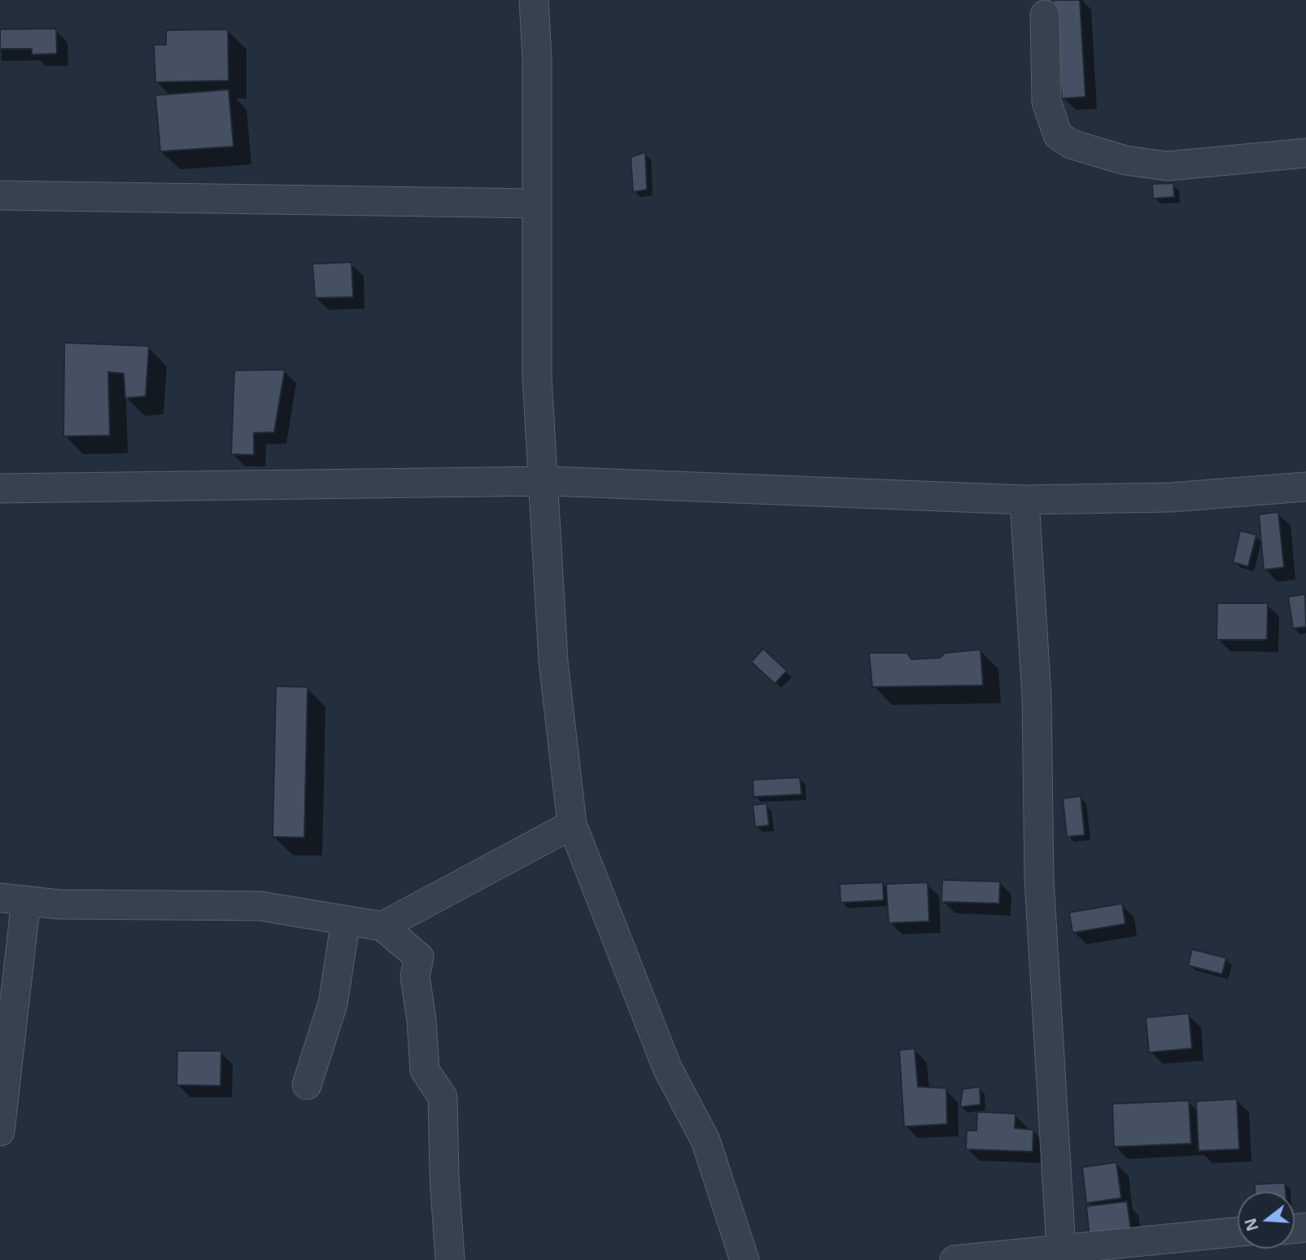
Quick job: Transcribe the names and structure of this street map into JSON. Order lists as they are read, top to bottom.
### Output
{
  "north": "left"
}
